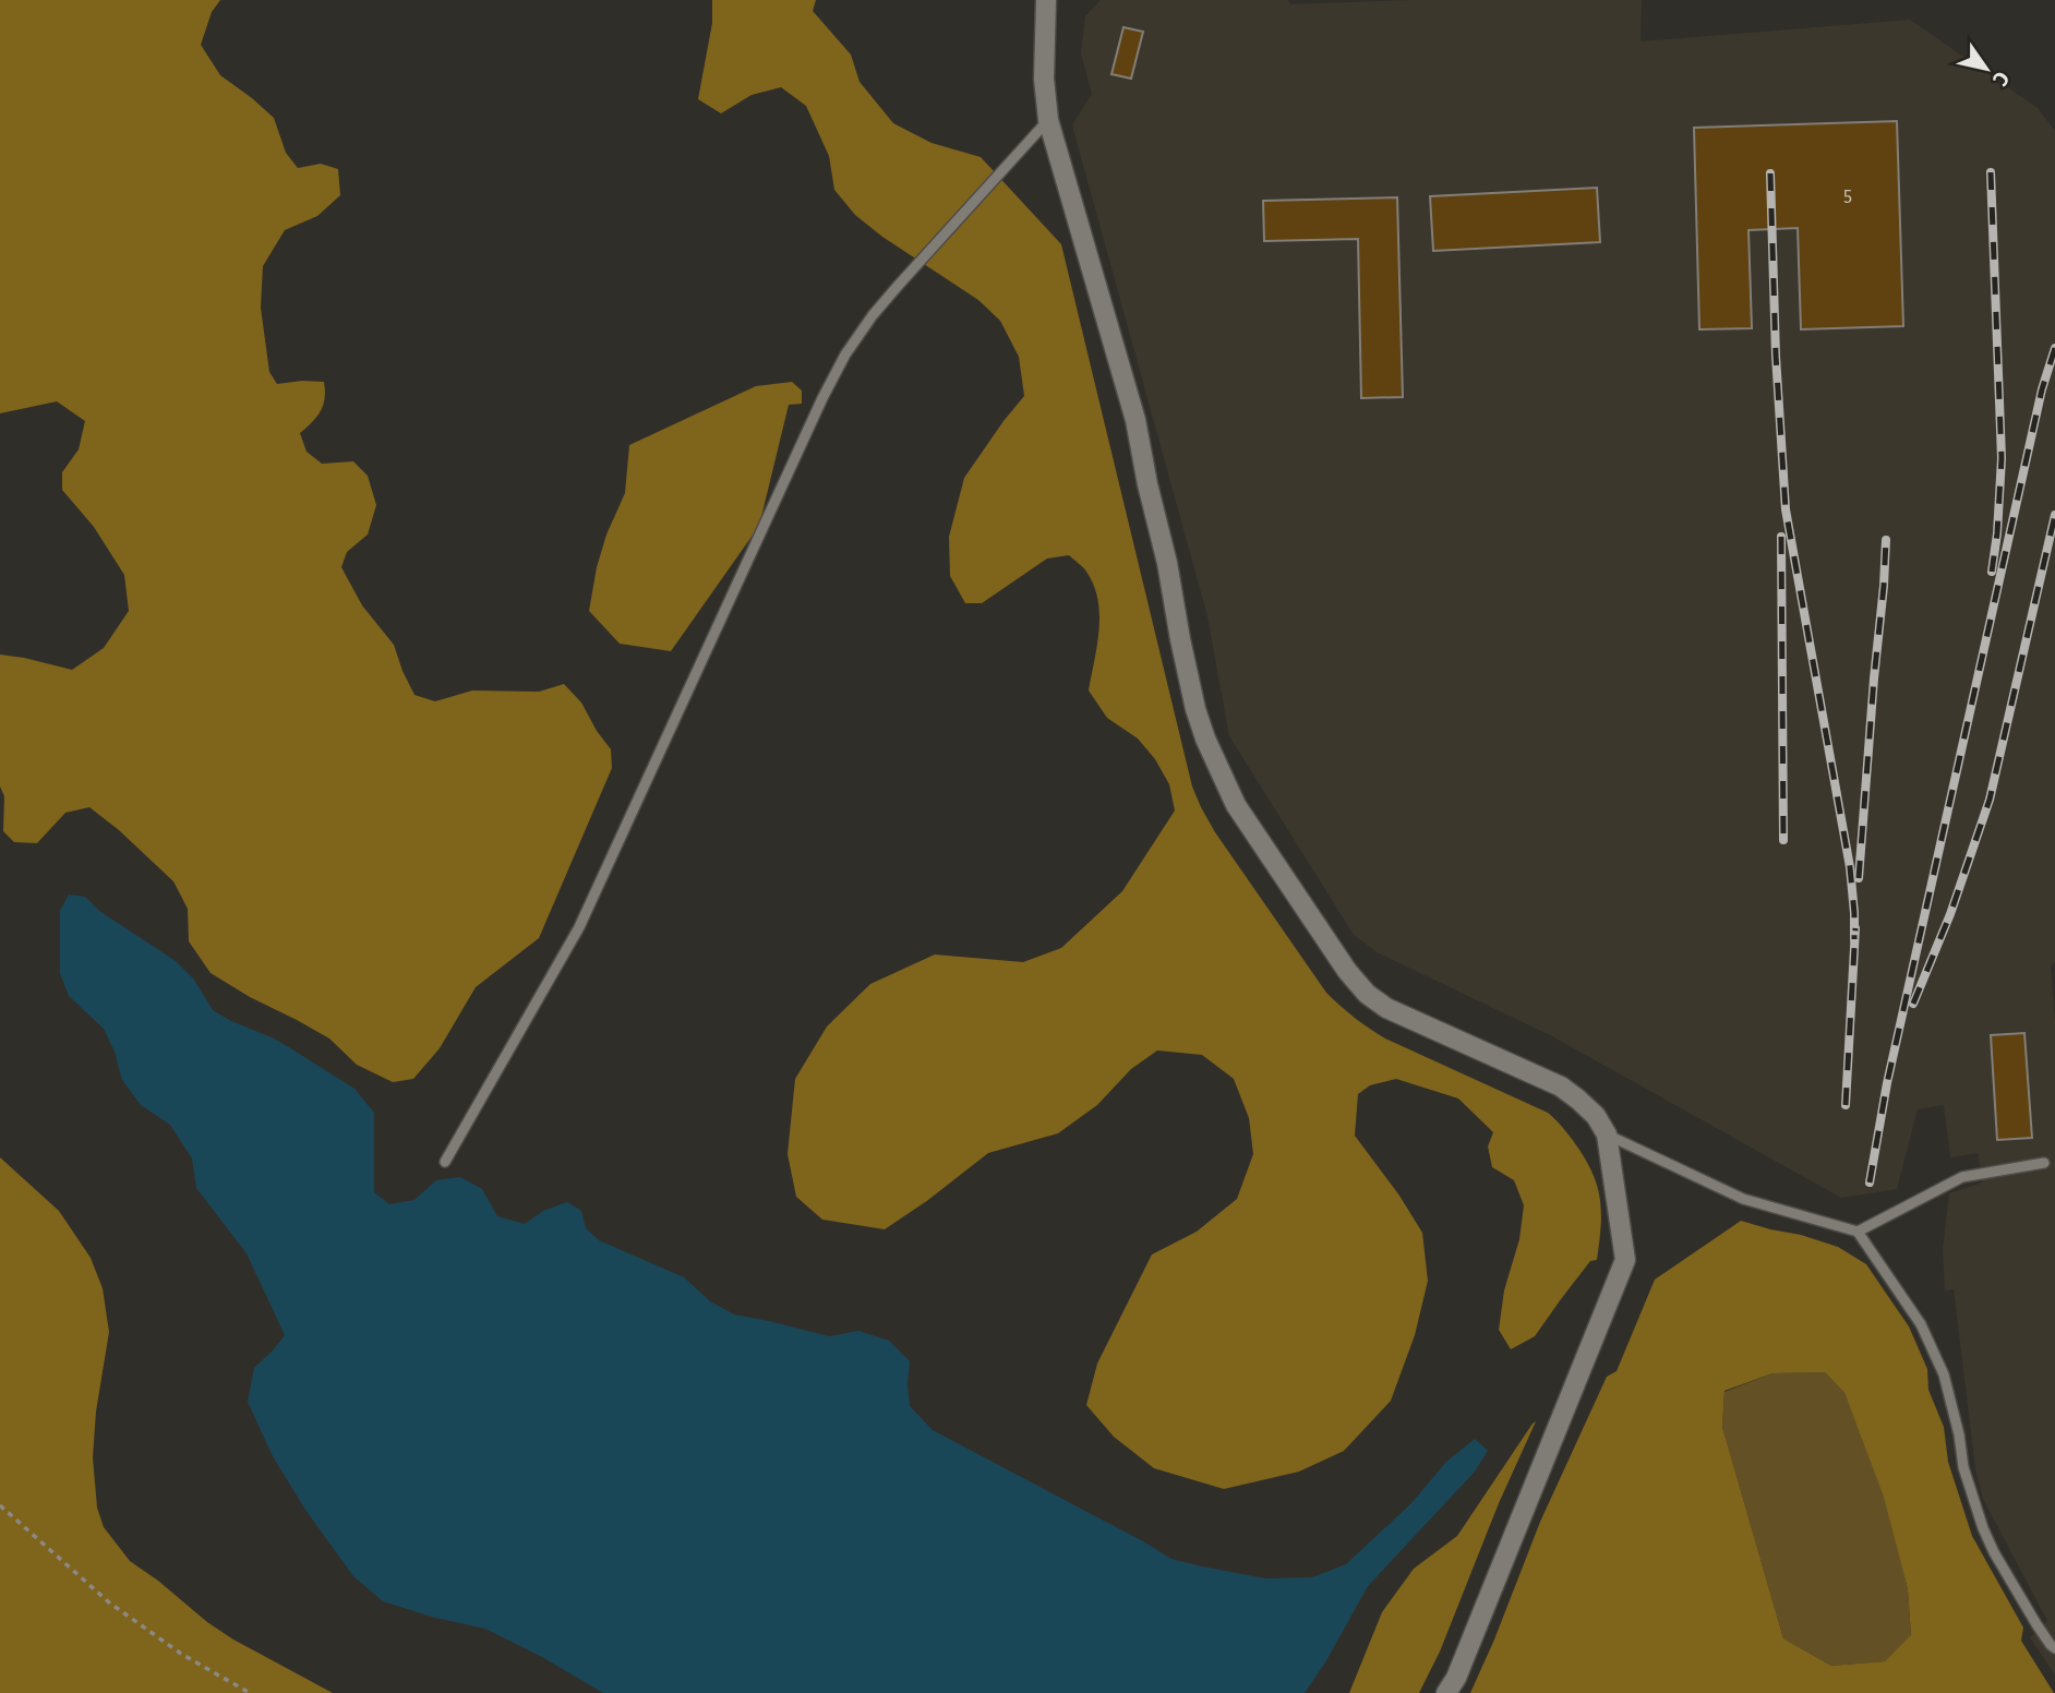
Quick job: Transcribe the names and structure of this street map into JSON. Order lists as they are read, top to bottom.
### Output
{
  "house_numbers": ["5"],
  "north": "bottom right"
}
